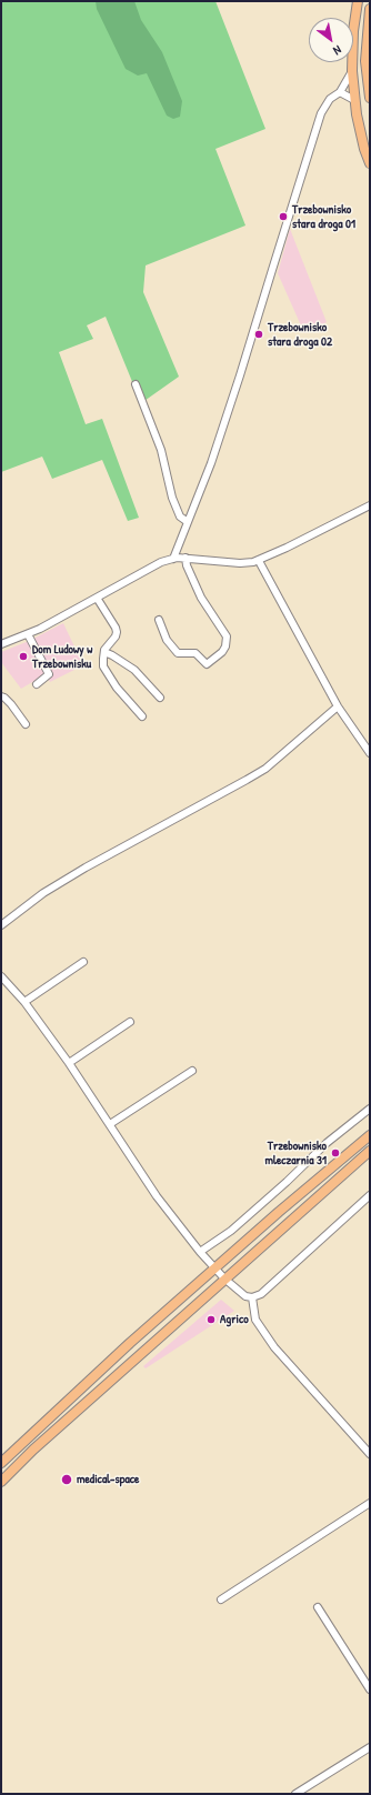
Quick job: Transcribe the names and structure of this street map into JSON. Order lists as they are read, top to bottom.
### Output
{
  "places": [
    "Trzebownisko stara droga 01",
    "Trzebownisko stara droga 02",
    "Dom Ludowy w Trzebownisku",
    "Trzebownisko mleczarnia 31",
    "Agrico",
    "medical-space"
  ],
  "north": "bottom right"
}
